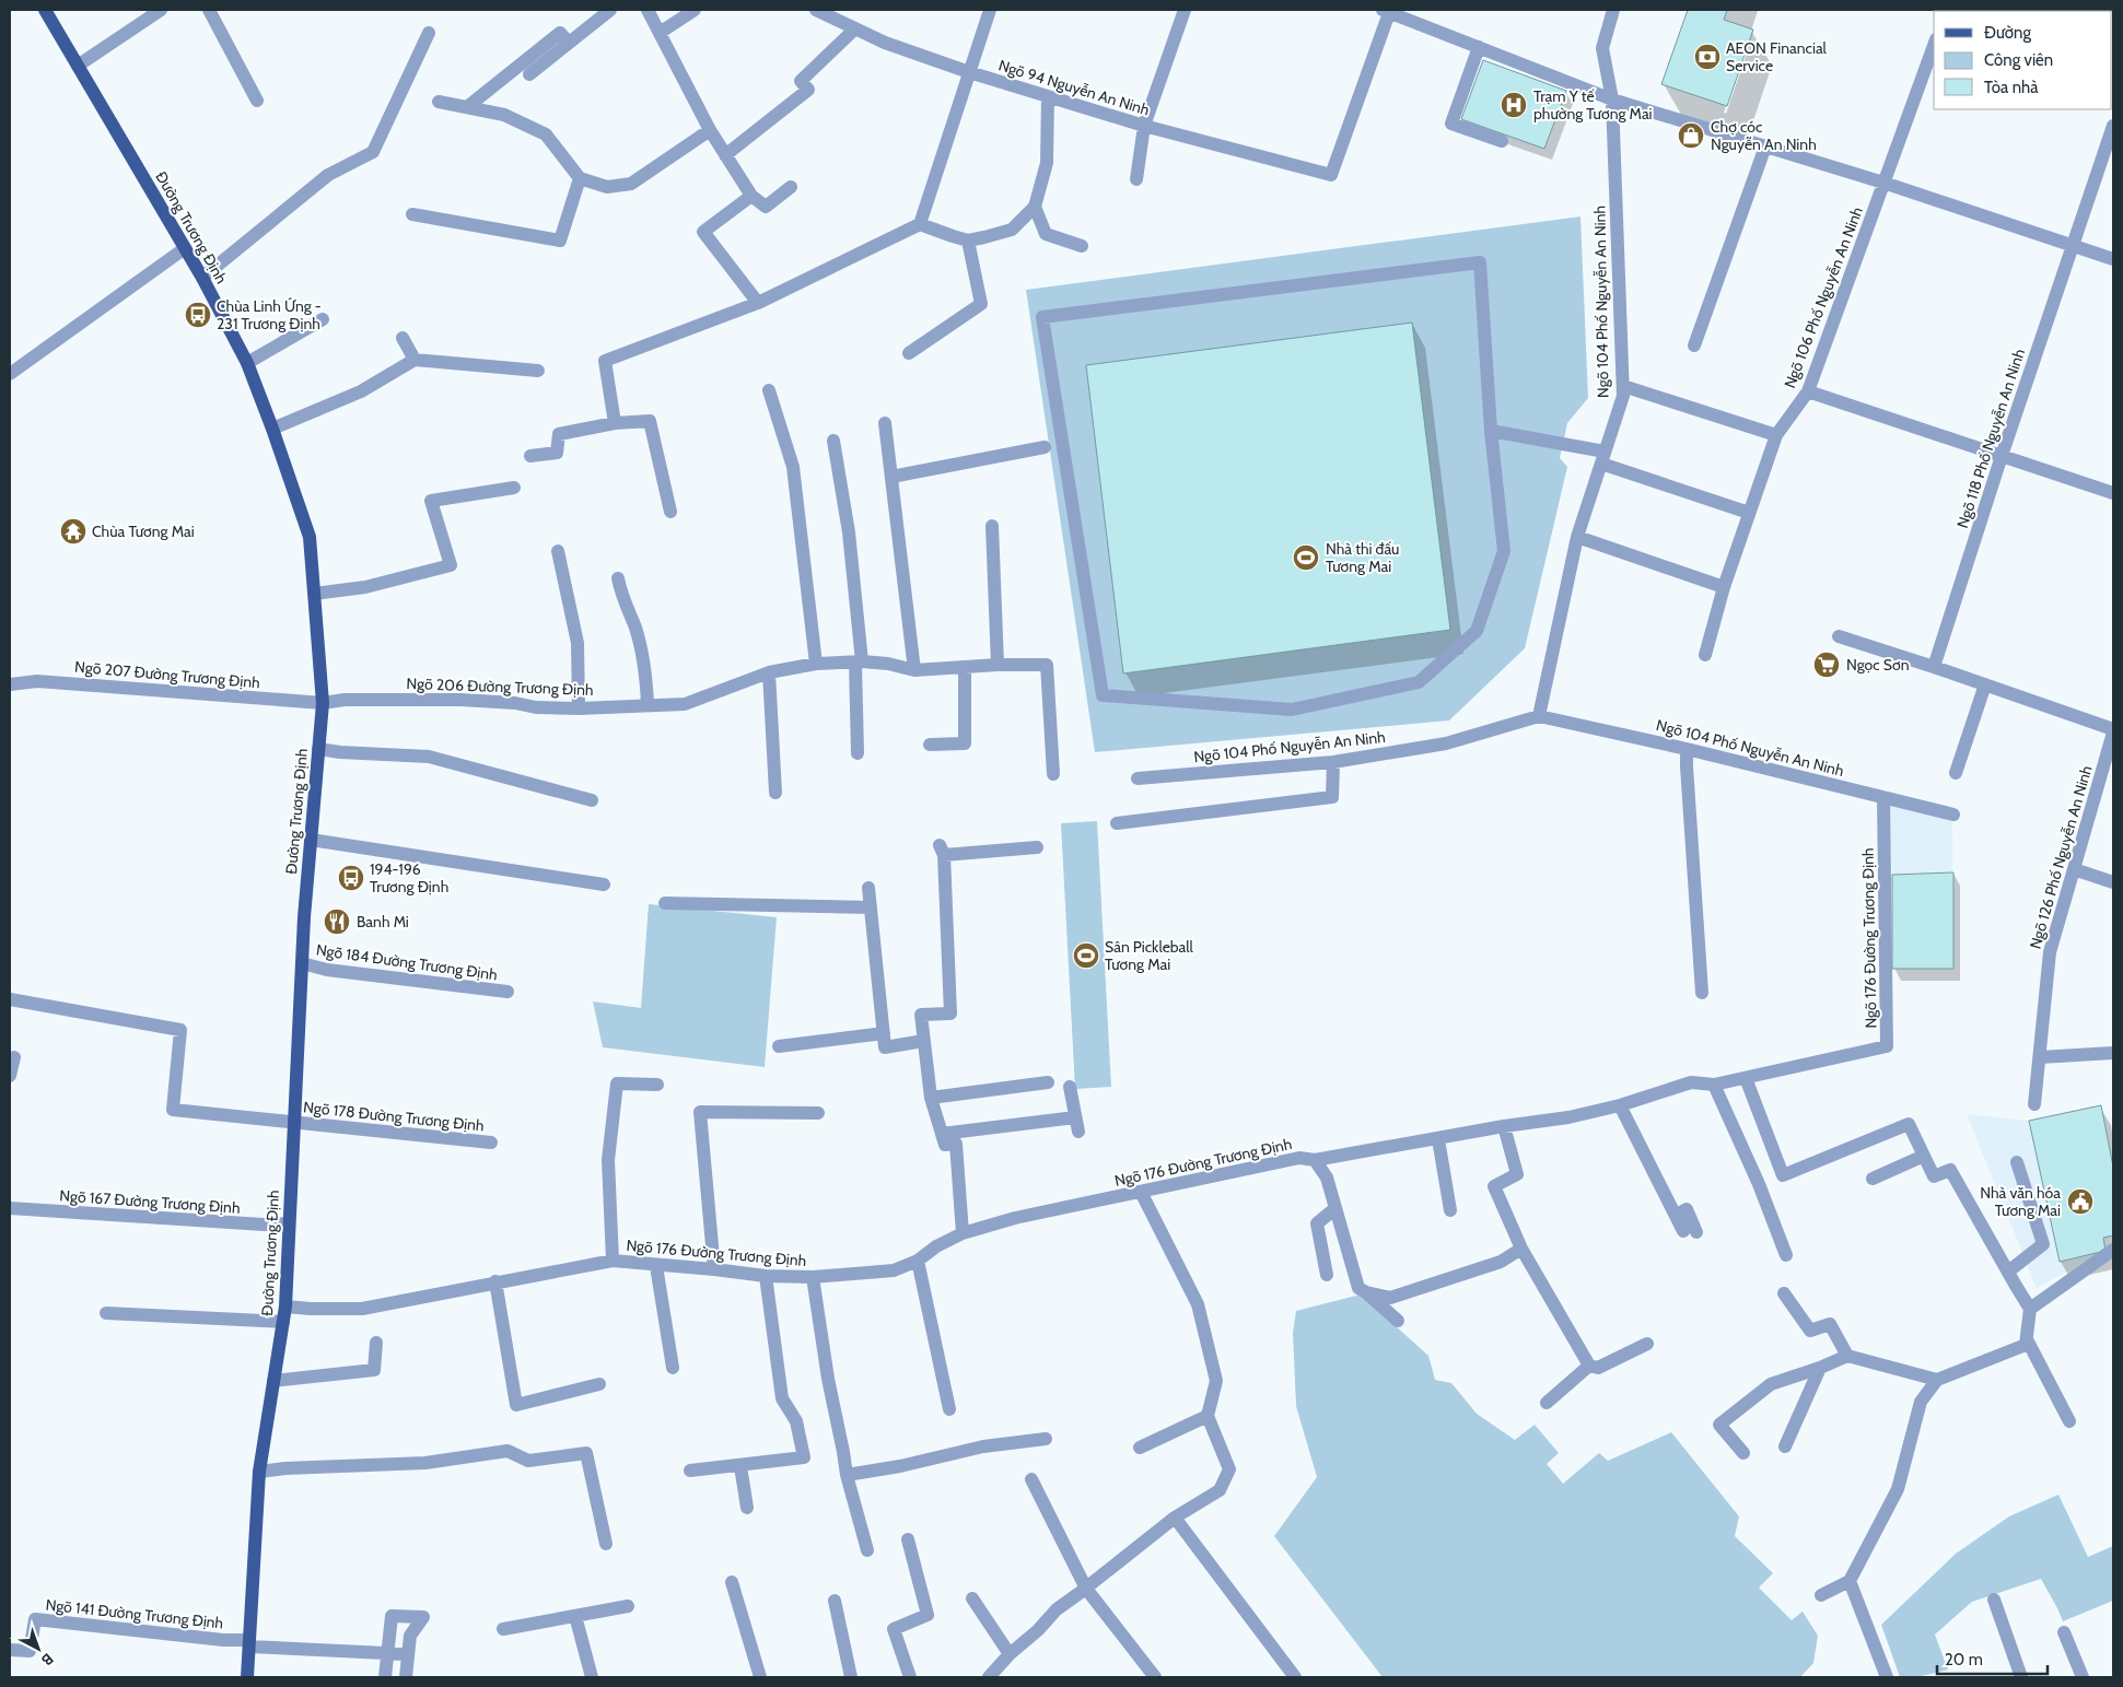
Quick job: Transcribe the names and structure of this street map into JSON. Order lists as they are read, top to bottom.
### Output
{
  "streets": {
    "main road": ["Đường Trương Định"],
    "street": [
      "Ngõ 94 Nguyễn An Ninh",
      "Ngõ 106 Phố Nguyễn An Ninh",
      "Ngõ 104 Phố Nguyễn An Ninh",
      "Ngõ 118 Phố Nguyễn An Ninh",
      "Ngõ 207 Đường Trương Định",
      "Ngõ 206 Đường Trương Định",
      "Ngõ 126 Phố Nguyễn An Ninh",
      "Ngõ 176 Đường Trương Định",
      "Ngõ 184 Đường Trương Định",
      "Ngõ 178 Đường Trương Định",
      "Ngõ 167 Đường Trương Định",
      "Ngõ 141 Đường Trương Định"
    ]
  },
  "crossings": [
    ["Đường Trương Định", "Ngõ 207 Đường Trương Định"],
    ["Đường Trương Định", "Ngõ 206 Đường Trương Định"],
    ["Đường Trương Định", "Ngõ 176 Đường Trương Định"],
    ["Đường Trương Định", "Ngõ 184 Đường Trương Định"],
    ["Đường Trương Định", "Ngõ 178 Đường Trương Định"],
    ["Đường Trương Định", "Ngõ 167 Đường Trương Định"],
    ["Đường Trương Định", "Ngõ 141 Đường Trương Định"],
    ["Ngõ 104 Phố Nguyễn An Ninh", "Ngõ 176 Đường Trương Định"],
    ["Ngõ 207 Đường Trương Định", "Ngõ 206 Đường Trương Định"]
  ],
  "places": {
    "bank": ["AEON Financial Service"],
    "hospital": ["Trạm Y tế phường Tương Mai"],
    "shop": ["Chợ cóc Nguyễn An Ninh"],
    "bus stop": ["Chùa Linh Ứng - 231 Trương Định", "194-196 Trương Định"],
    "temple": ["Chùa Tương Mai"],
    "sports": ["Nhà thi đấu Tương Mai", "Sân Pickleball Tương Mai"],
    "supermarket": ["Ngọc Sơn"],
    "restaurant": ["Banh Mi"],
    "public building": ["Nhà văn hóa Tương Mai"]
  },
  "legend": ["Đường", "Công viên", "Tòa nhà"],
  "scale_bar": "20 m",
  "north": "bottom right"
}
